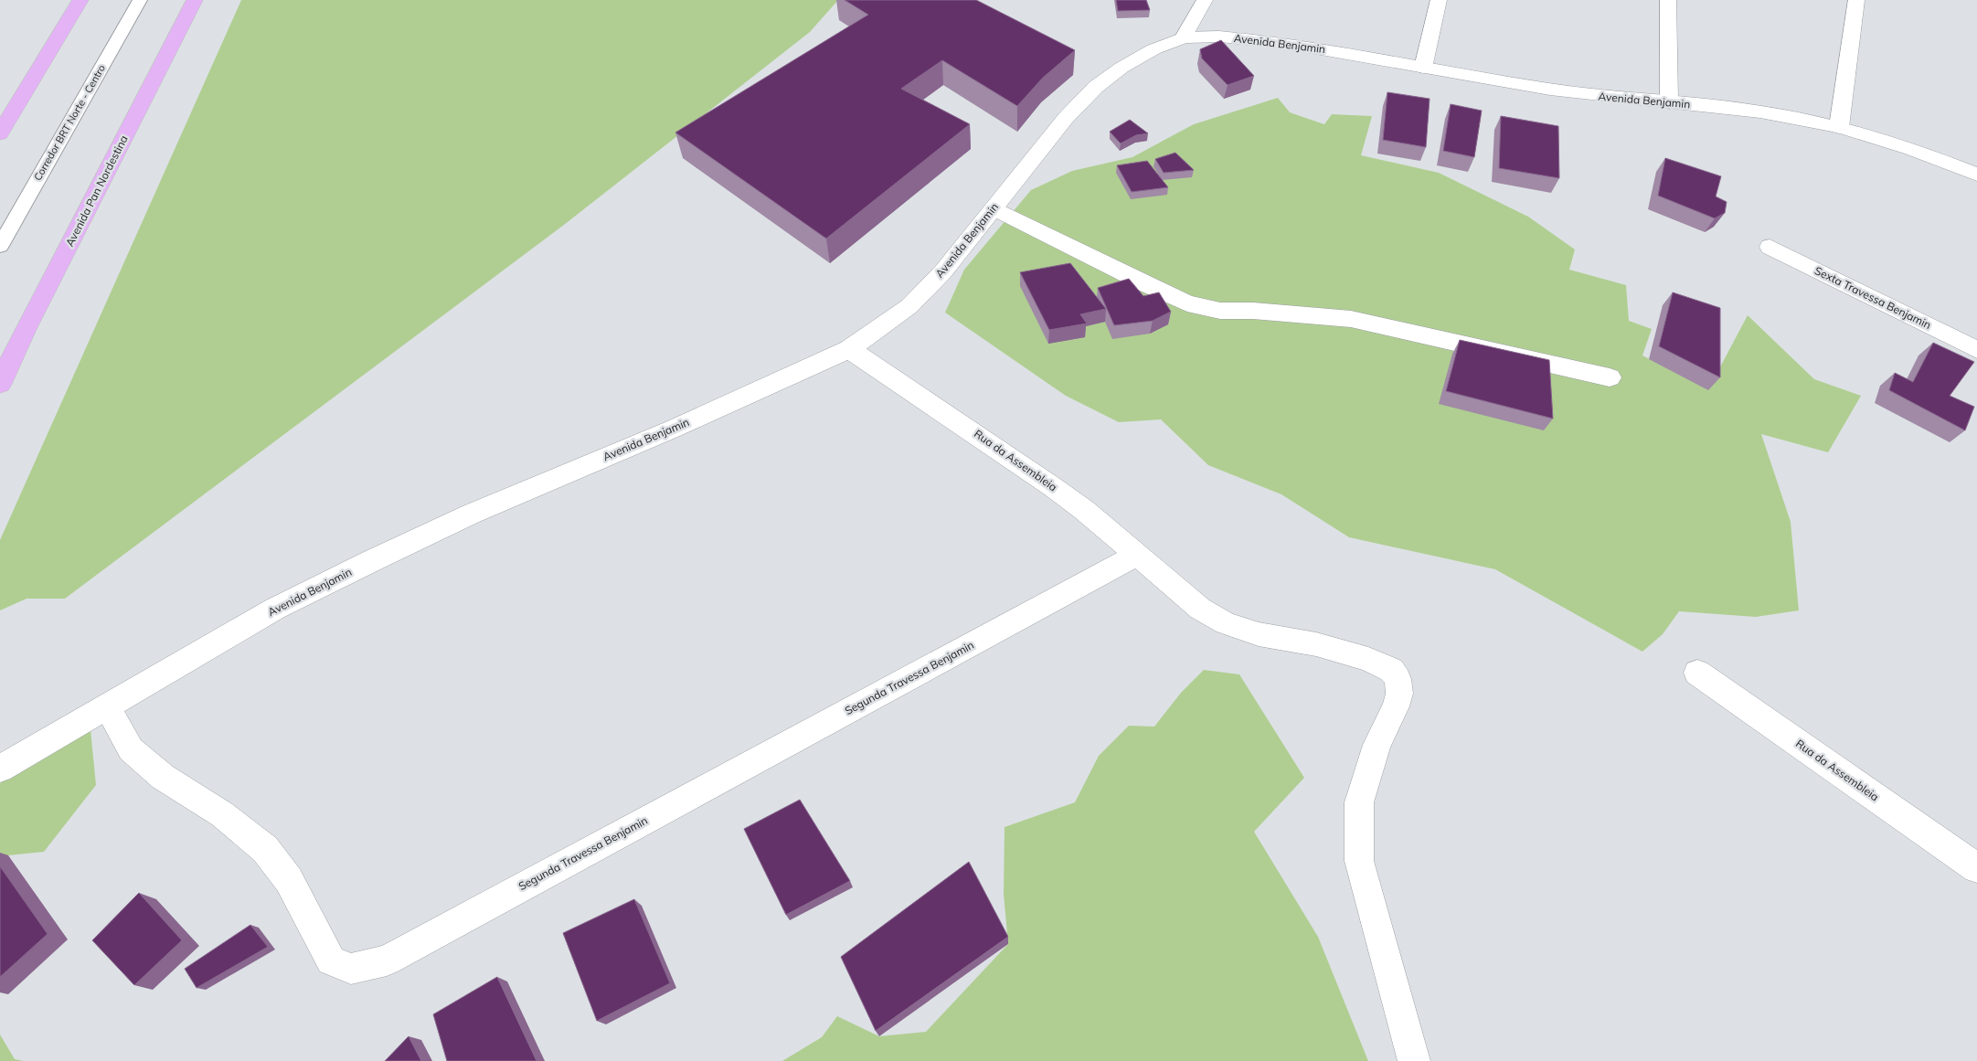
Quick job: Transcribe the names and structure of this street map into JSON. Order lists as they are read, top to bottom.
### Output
{
  "streets": {
    "highway": ["Avenida Pan Nordestina"],
    "street": [
      "Avenida Benjamin",
      "Sexta Travessa Benjamin",
      "Rua da Assembleia",
      "Segunda Travessa Benjamin"
    ],
    "lane": ["Corredor BRT Norte - Centro"]
  },
  "crossings": [
    ["Avenida Benjamin", "Rua da Assembleia"],
    ["Avenida Benjamin", "Segunda Travessa Benjamin"],
    ["Rua da Assembleia", "Segunda Travessa Benjamin"]
  ]
}
